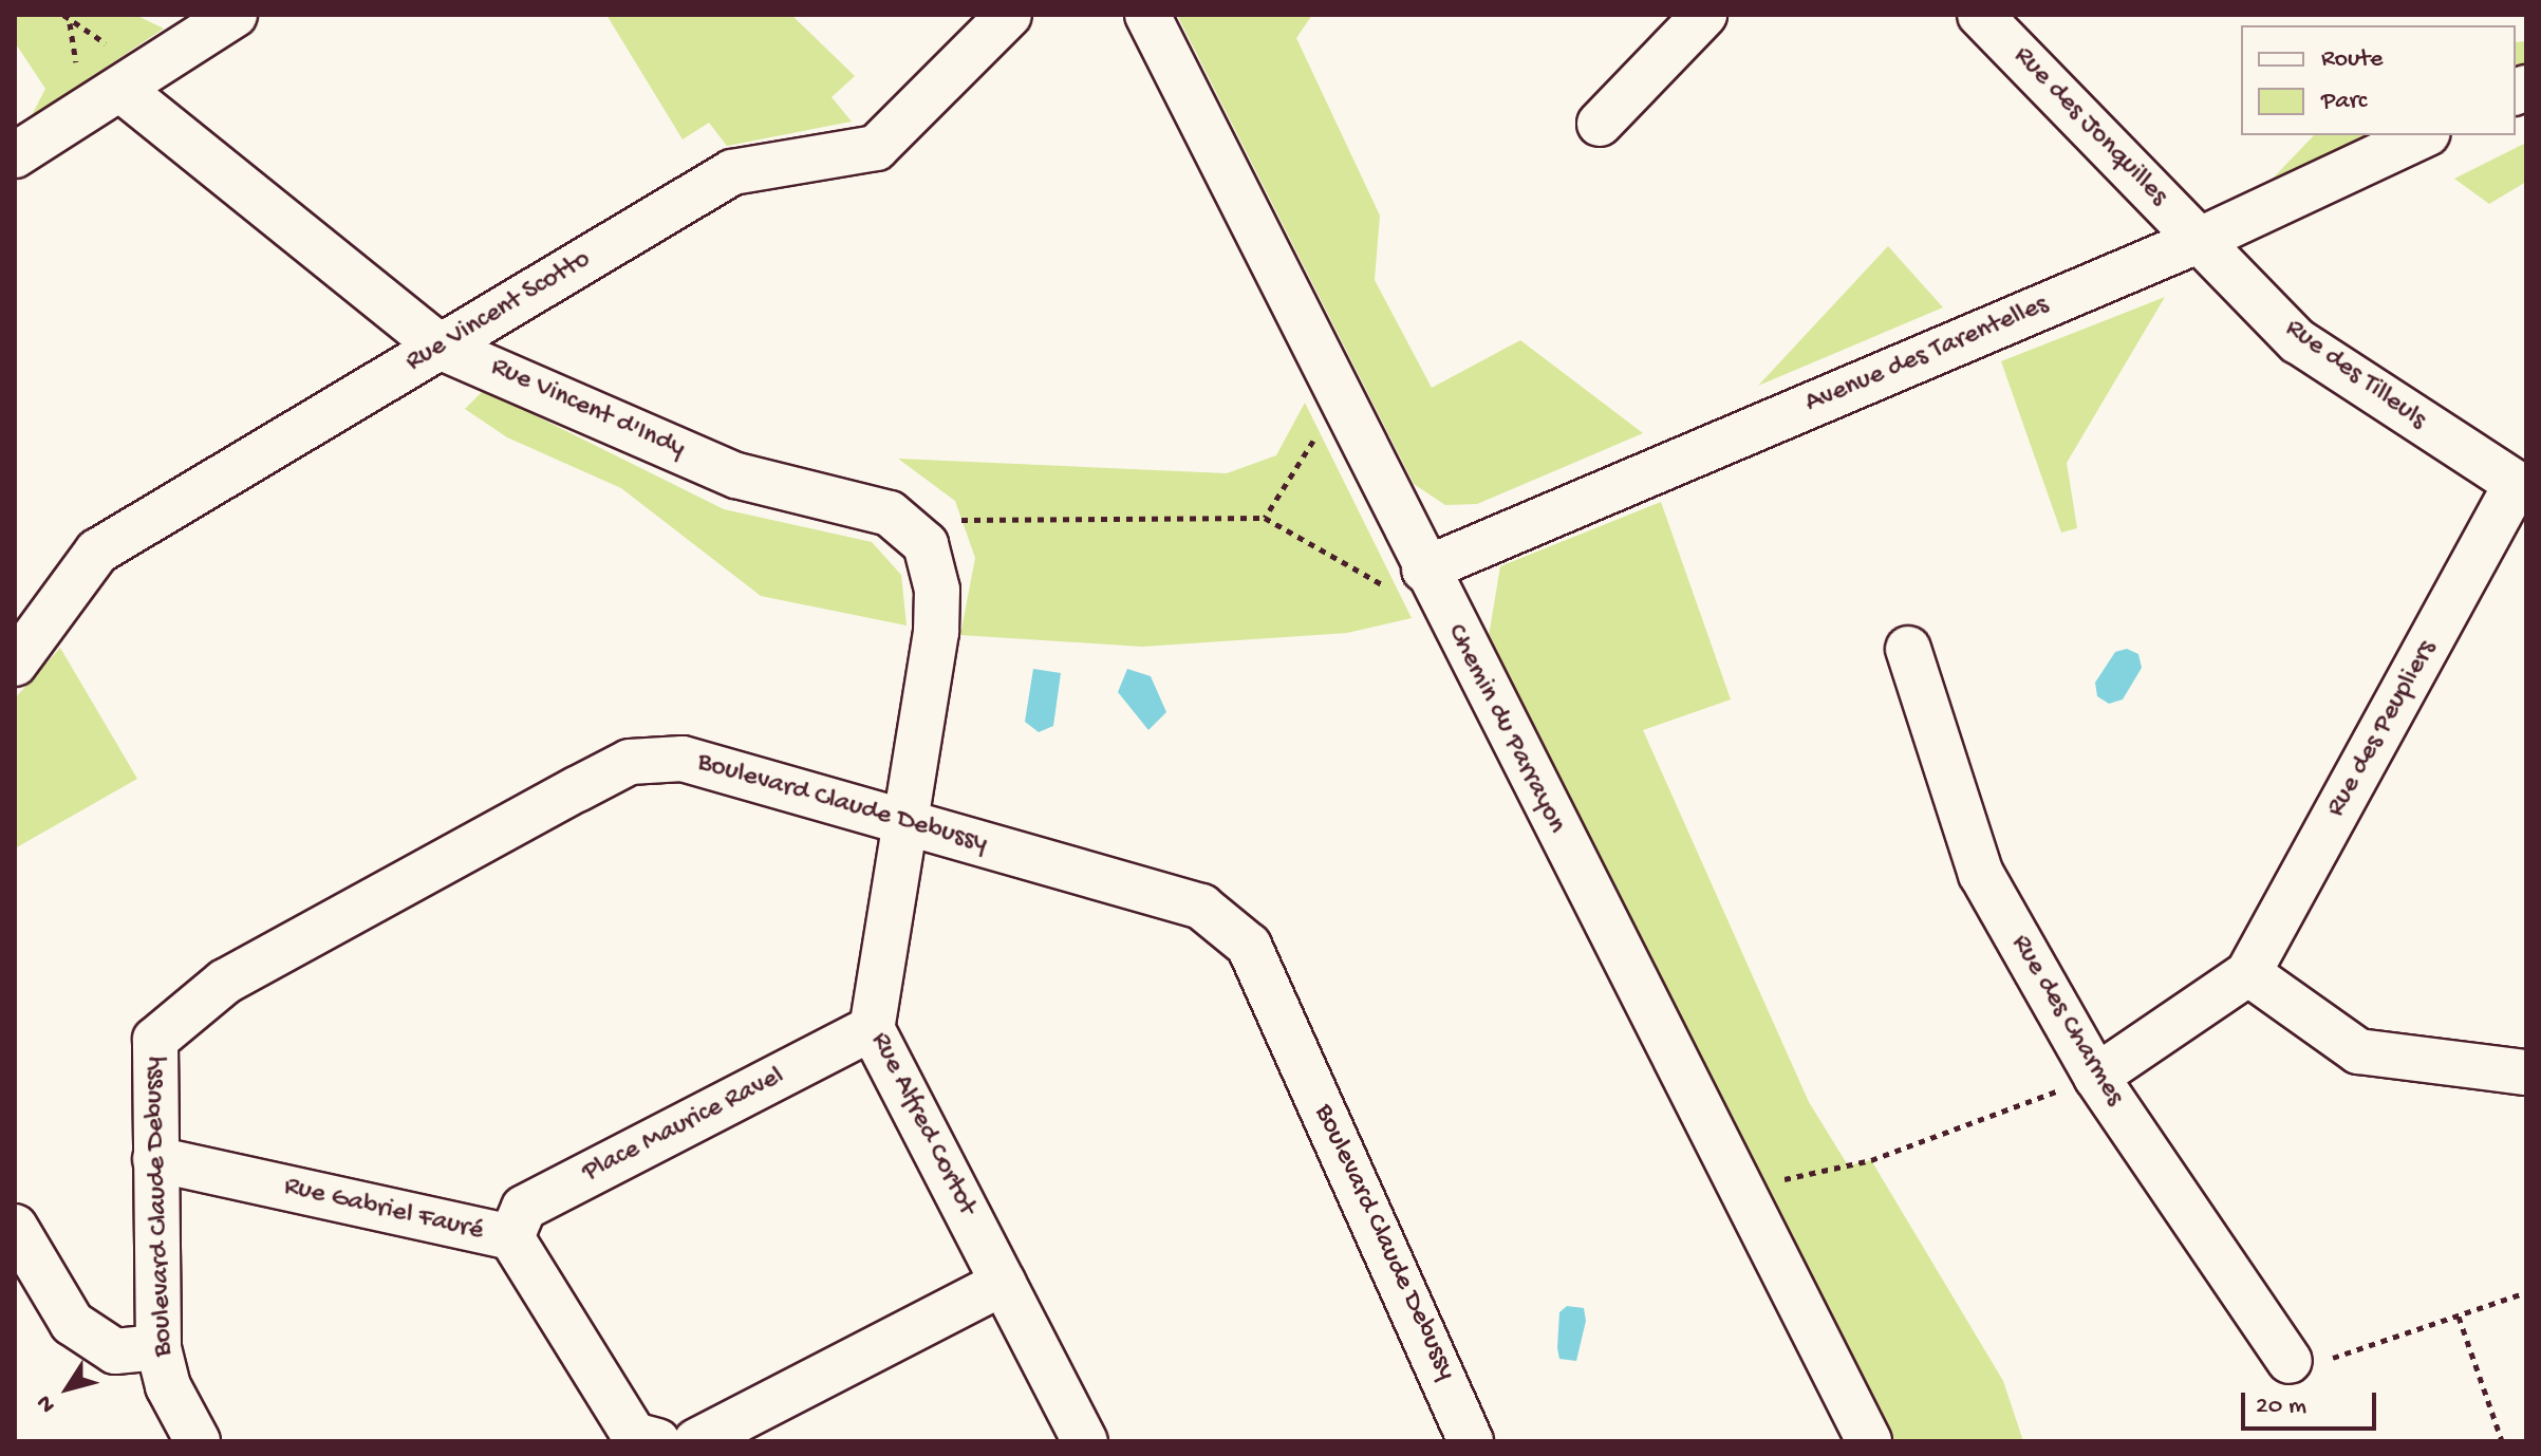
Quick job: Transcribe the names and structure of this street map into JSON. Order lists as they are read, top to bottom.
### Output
{
  "streets": {
    "street": [
      "Rue des Jonquilles",
      "Rue Vincent Scotto",
      "Avenue des Tarentelles",
      "Rue des Tilleuls",
      "Rue Vincent d'Indy",
      "Chemin du Parrayon",
      "Rue des Peupliers",
      "Boulevard Claude Debussy",
      "Rue des Charmes",
      "Rue Alfred Cortot",
      "Place Maurice Ravel",
      "Rue Gabriel Fauré"
    ]
  },
  "crossings": [
    ["Rue des Jonquilles", "Avenue des Tarentelles"],
    ["Rue des Jonquilles", "Rue des Tilleuls"],
    ["Rue Vincent Scotto", "Rue Vincent d'Indy"],
    ["Avenue des Tarentelles", "Rue des Tilleuls"],
    ["Avenue des Tarentelles", "Chemin du Parrayon"],
    ["Rue des Tilleuls", "Rue des Peupliers"],
    ["Rue Vincent d'Indy", "Rue Alfred Cortot"],
    ["Rue des Peupliers", "Rue des Charmes"],
    ["Boulevard Claude Debussy", "Rue Alfred Cortot"],
    ["Boulevard Claude Debussy", "Rue Gabriel Fauré"],
    ["Rue Alfred Cortot", "Place Maurice Ravel"],
    ["Place Maurice Ravel", "Rue Gabriel Fauré"]
  ],
  "legend": ["Route", "Parc"],
  "scale_bar": "20 m",
  "north": "bottom left"
}
